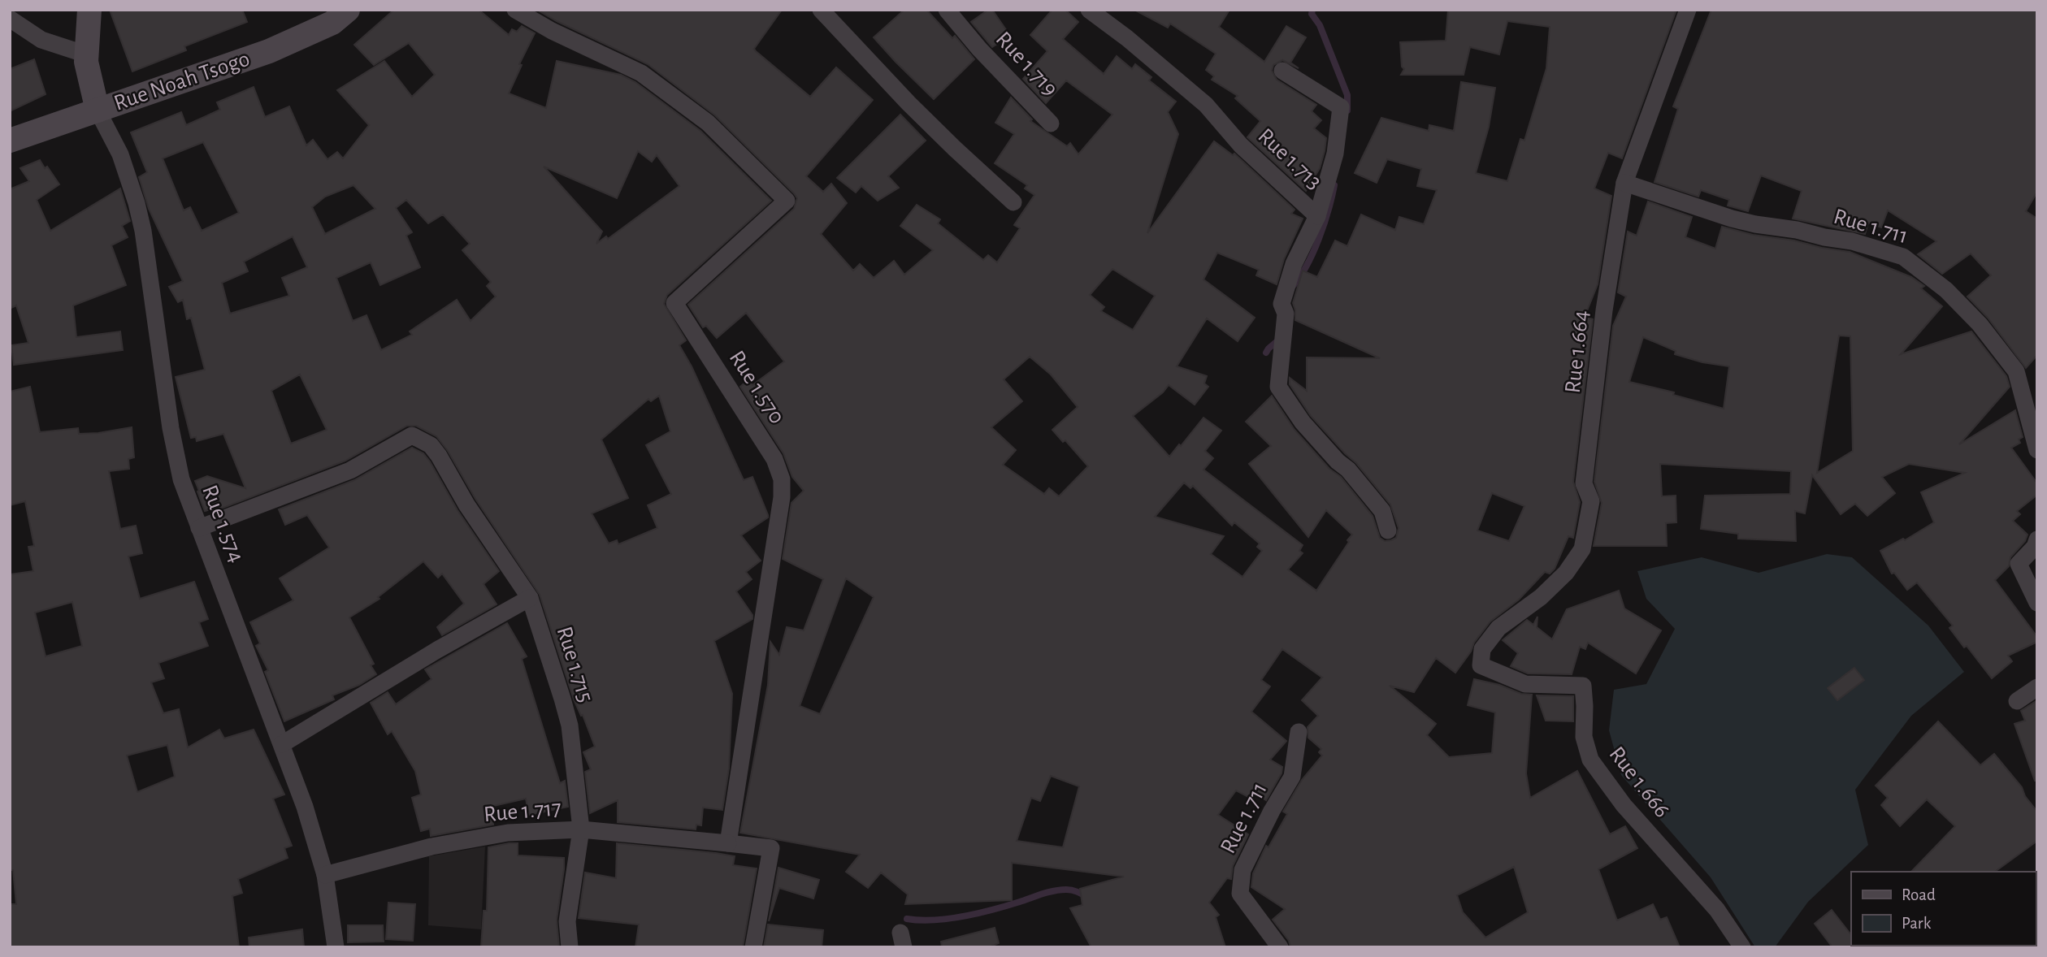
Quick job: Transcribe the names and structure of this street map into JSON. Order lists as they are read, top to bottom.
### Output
{
  "streets": {
    "main road": ["Rue Noah Tsogo"],
    "street": [
      "Rue 1.719",
      "Rue 1.713",
      "Rue 1.711",
      "Rue 1.664",
      "Rue 1.570",
      "Rue 1.574",
      "Rue 1.715",
      "Rue 1.666",
      "Rue 1.717"
    ]
  },
  "crossings": [
    ["Rue Noah Tsogo", "Rue 1.574"],
    ["Rue 1.711", "Rue 1.664"],
    ["Rue 1.664", "Rue 1.666"],
    ["Rue 1.570", "Rue 1.717"],
    ["Rue 1.574", "Rue 1.715"],
    ["Rue 1.574", "Rue 1.717"],
    ["Rue 1.715", "Rue 1.717"]
  ],
  "legend": ["Road", "Park"]
}
